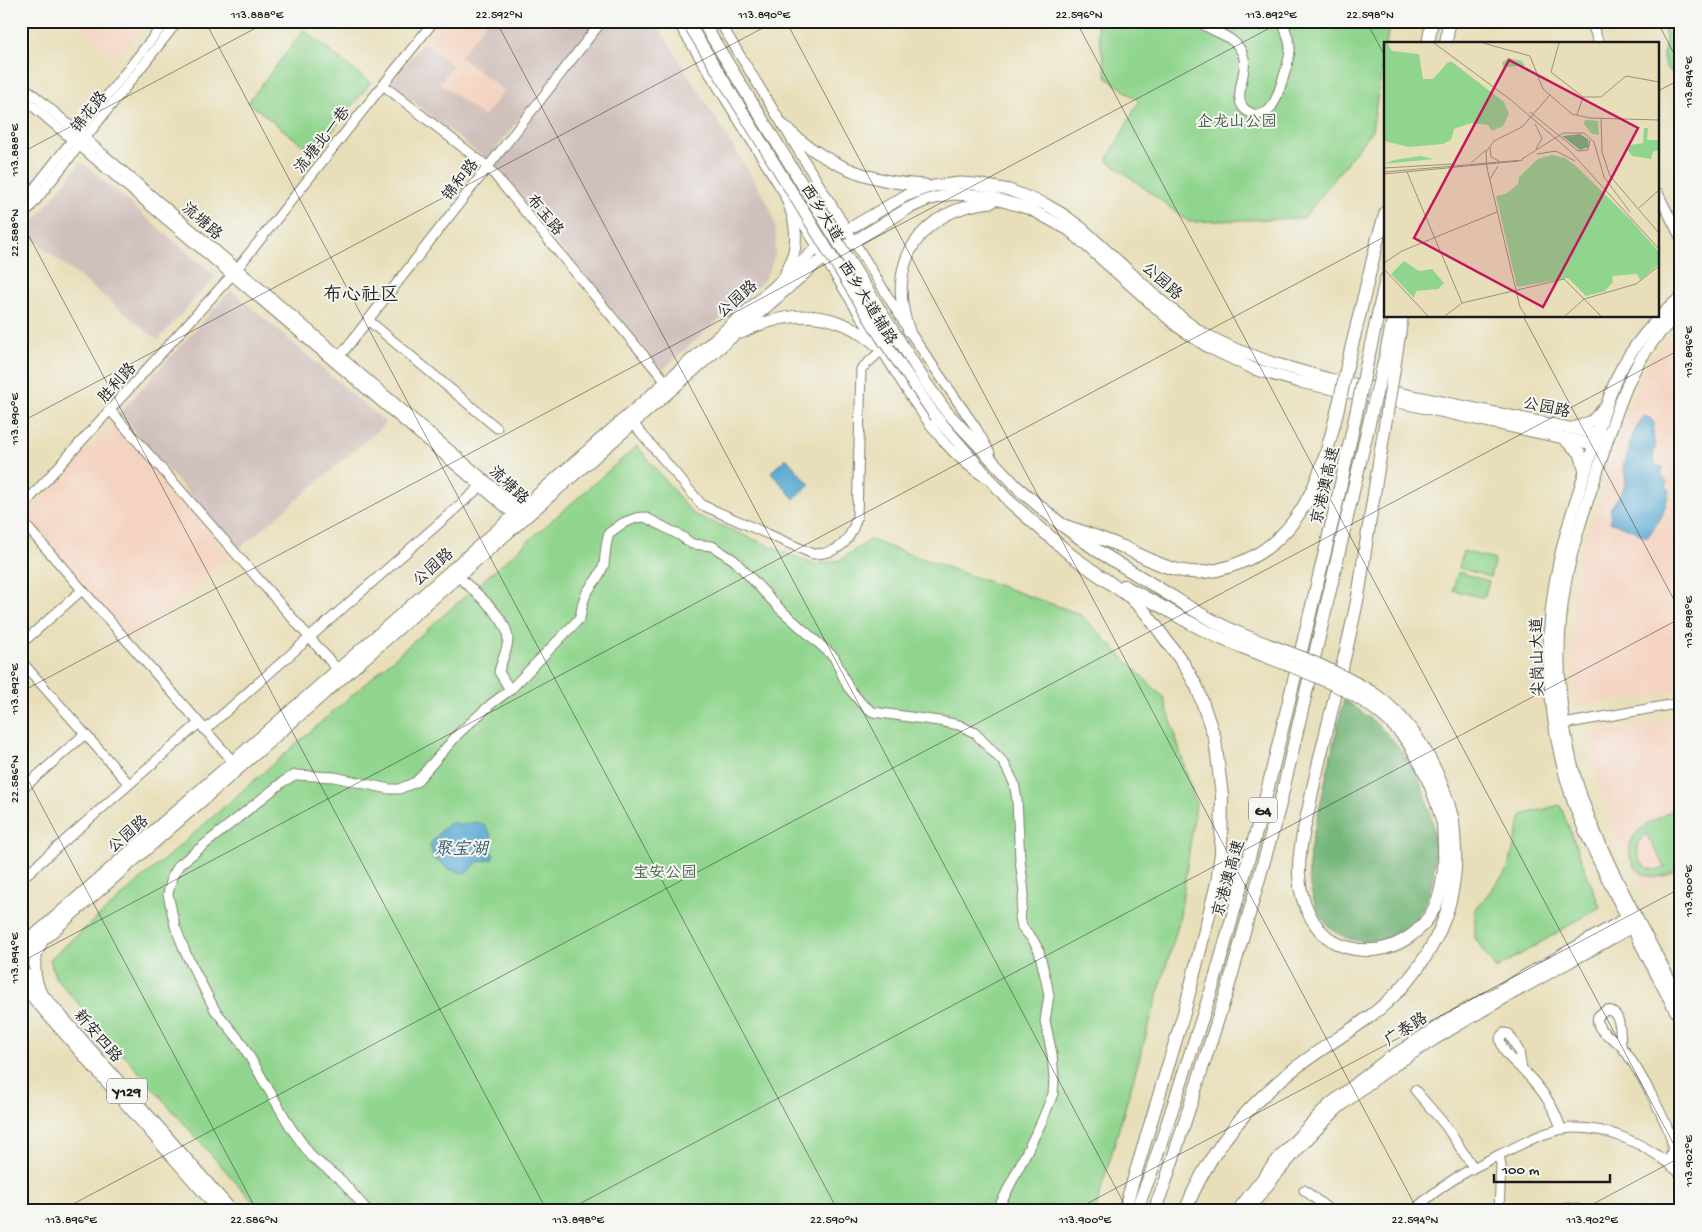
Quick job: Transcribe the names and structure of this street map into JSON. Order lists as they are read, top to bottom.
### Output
{
  "streets": {
    "highway": ["京港澳高速", "G4"],
    "main road": [
      "西乡大道",
      "公园路",
      "尖岗山大道",
      "广泰路",
      "新安四路",
      "Y129"
    ],
    "street": [
      "锦花路",
      "流塘北一巷",
      "锦和路",
      "布玉路",
      "流塘路",
      "西乡大道辅路",
      "胜利路"
    ]
  },
  "crossings": [
    ["锦花路", "流塘路"],
    ["流塘北一巷", "布玉路"],
    ["流塘北一巷", "流塘路"],
    ["流塘北一巷", "胜利路"],
    ["锦和路", "布玉路"],
    ["锦和路", "流塘路"],
    ["布玉路", "公园路"],
    ["流塘路", "公园路"],
    ["流塘路", "胜利路"],
    ["公园路", "西乡大道辅路"],
    ["公园路", "尖岗山大道"],
    ["京港澳高速", "G4"],
    ["尖岗山大道", "广泰路"]
  ],
  "districts": ["布心社区"],
  "water": ["聚宝湖"],
  "parks": ["企龙山公园", "宝安公园"],
  "scale_bar": "100 m",
  "coordinates": [
    "113.888°E",
    "22.592°N",
    "113.890°E",
    "22.596°N",
    "113.892°E",
    "22.598°N",
    "113.894°E",
    "22.588°N",
    "113.896°E",
    "113.898°E",
    "22.586°N",
    "113.900°E",
    "113.902°E",
    "22.590°N",
    "22.594°N"
  ]
}
